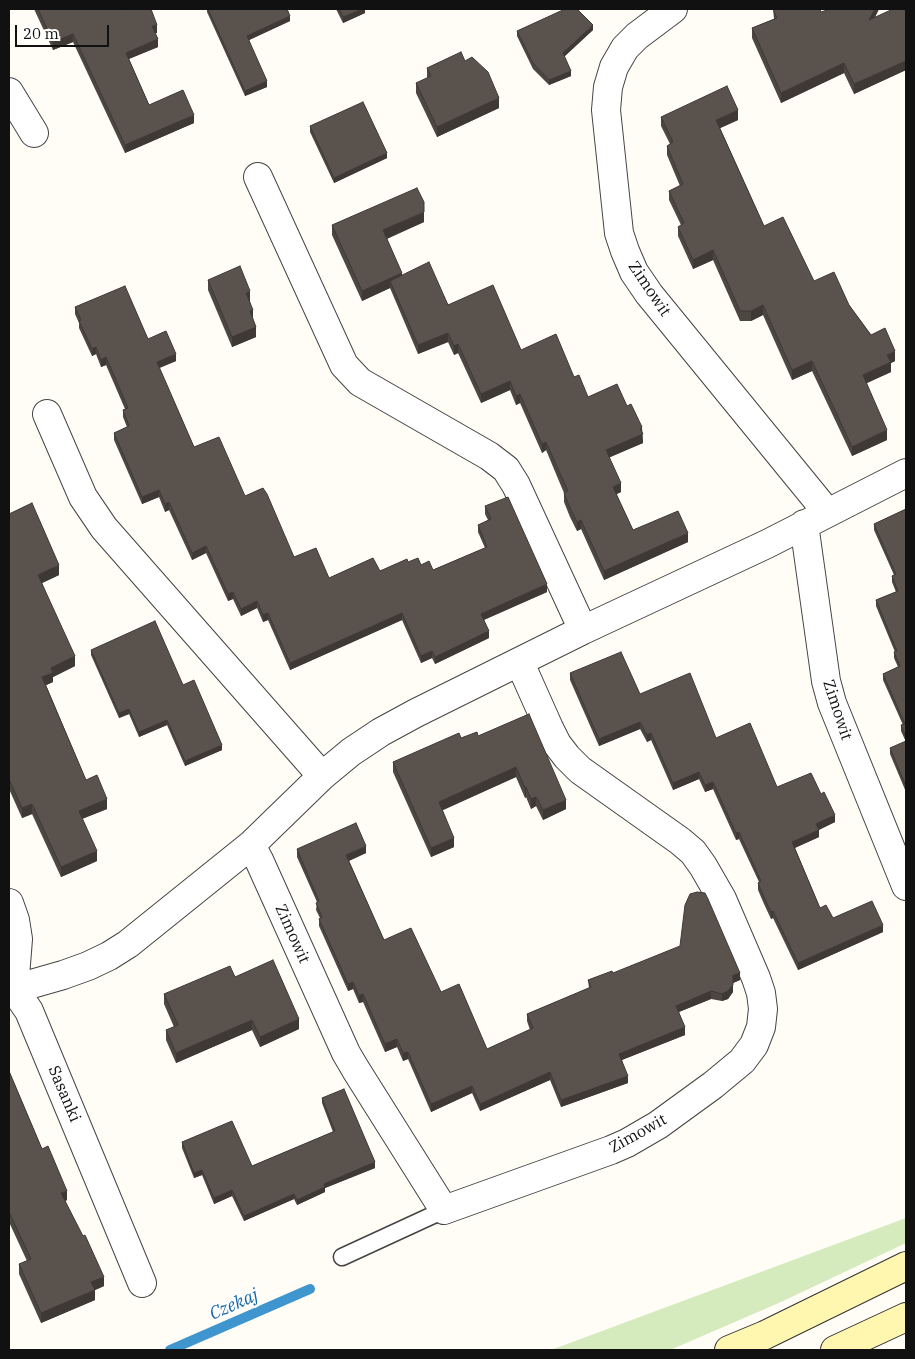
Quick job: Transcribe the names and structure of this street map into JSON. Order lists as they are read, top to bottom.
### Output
{
  "streets": {
    "street": ["Zimowit", "Sasanki"]
  },
  "water": ["Czekaj"],
  "scale_bar": "20 m"
}
